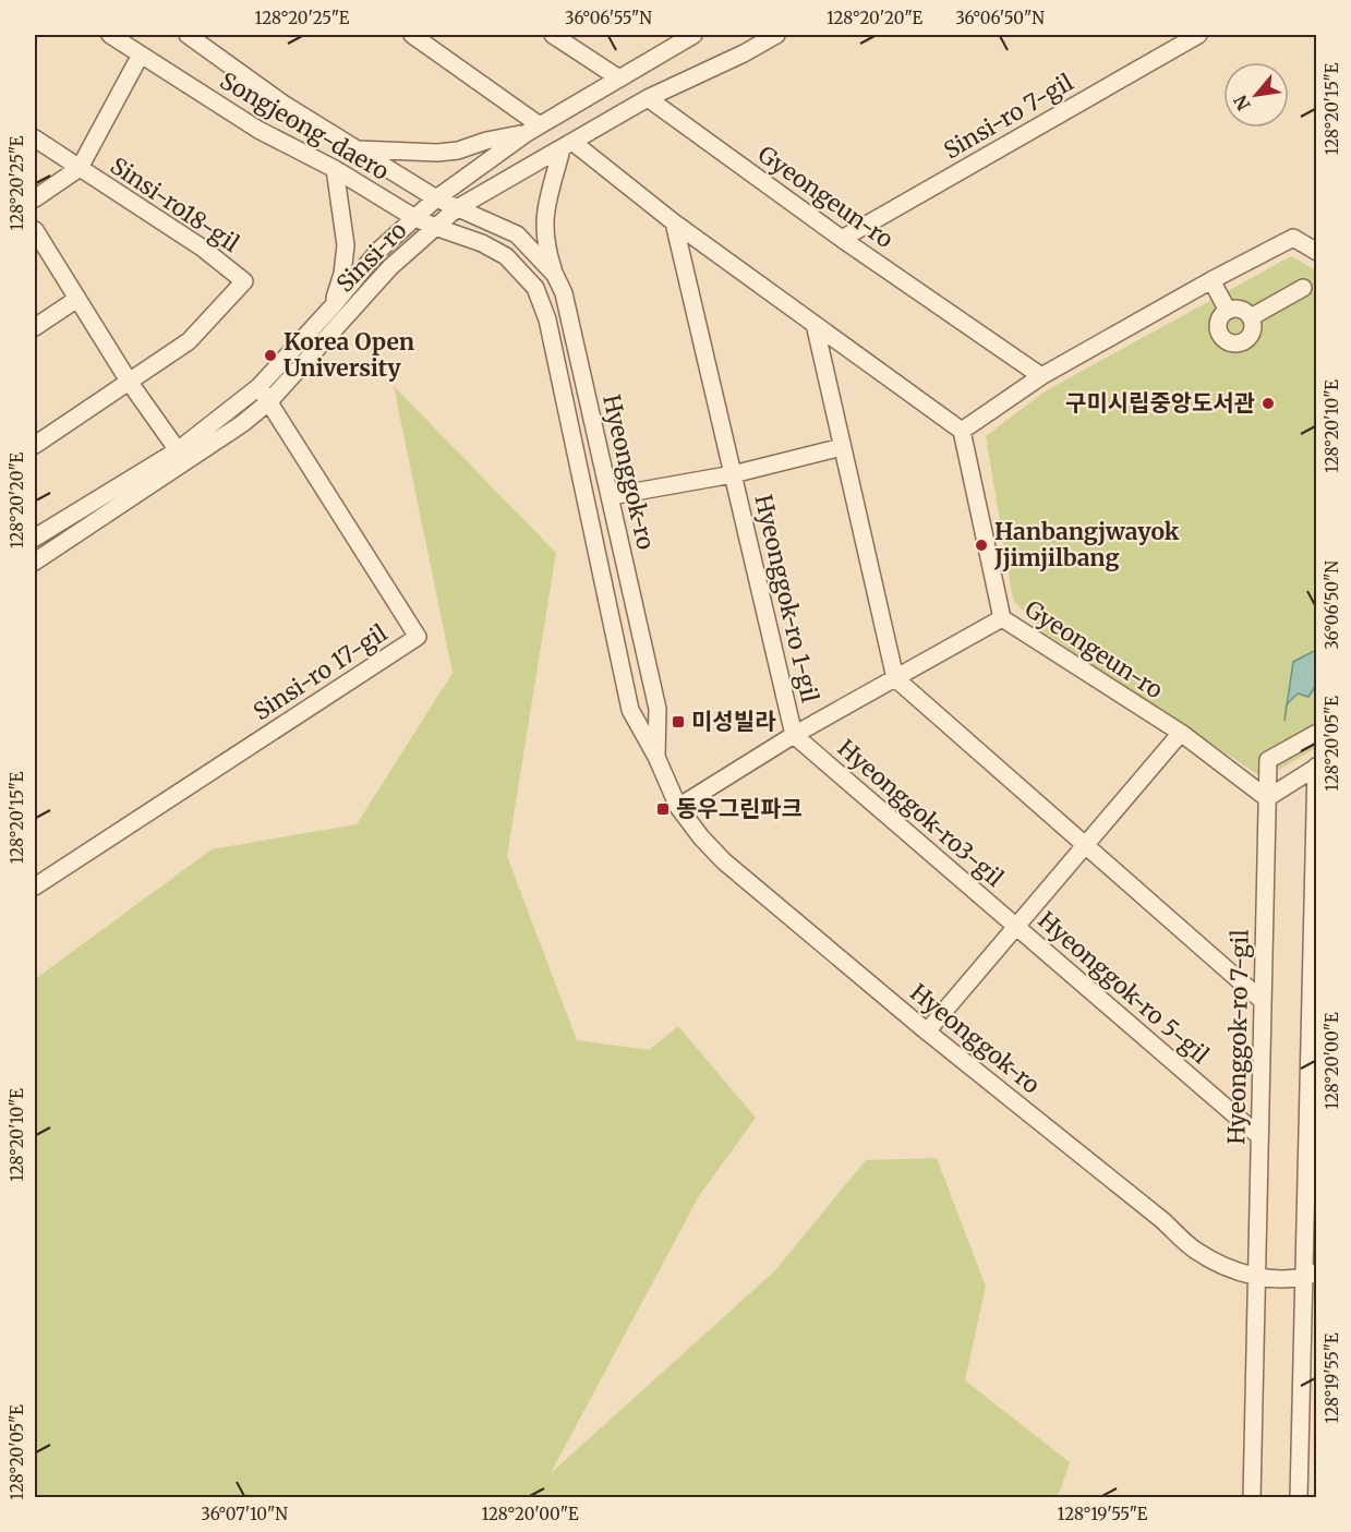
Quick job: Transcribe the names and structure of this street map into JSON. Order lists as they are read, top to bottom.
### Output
{
  "streets": {
    "street": [
      "Sinsi-ro 7-gil",
      "Songjeong-daero",
      "Gyeongeun-ro",
      "Sinsi-ro18-gil",
      "Sinsi-ro",
      "Hyeonggok-ro",
      "Hyeonggok-ro 1-gil",
      "Sinsi-ro 17-gil",
      "Hyeonggok-ro3-gil",
      "Hyeonggok-ro 5-gil",
      "Hyeonggok-ro 7-gil"
    ]
  },
  "crossings": [
    ["Sinsi-ro 7-gil", "Gyeongeun-ro"],
    ["Songjeong-daero", "Sinsi-ro"],
    ["Songjeong-daero", "Hyeonggok-ro"],
    ["Gyeongeun-ro", "Sinsi-ro"],
    ["Gyeongeun-ro", "Hyeonggok-ro3-gil"],
    ["Gyeongeun-ro", "Hyeonggok-ro 5-gil"],
    ["Gyeongeun-ro", "Hyeonggok-ro 7-gil"],
    ["Sinsi-ro", "Sinsi-ro 17-gil"],
    ["Hyeonggok-ro", "Hyeonggok-ro 1-gil"],
    ["Hyeonggok-ro", "Hyeonggok-ro3-gil"],
    ["Hyeonggok-ro", "Hyeonggok-ro 5-gil"],
    ["Hyeonggok-ro", "Hyeonggok-ro 7-gil"],
    ["Hyeonggok-ro 1-gil", "Hyeonggok-ro3-gil"],
    ["Hyeonggok-ro3-gil", "Hyeonggok-ro 5-gil"],
    ["Hyeonggok-ro 5-gil", "Hyeonggok-ro 7-gil"]
  ],
  "places": {
    "other": ["Korea Open University", "구미시립중앙도서관", "Hanbangjwayok Jjimjilbang"],
    "transit": ["미성빌라", "동우그린파크"]
  },
  "north": "bottom left",
  "coordinates": [
    "128°20'25\"E",
    "36°06'55\"N",
    "128°20'20\"E",
    "36°06'50\"N",
    "128°20'15\"E",
    "128°20'10\"E",
    "128°20'05\"E",
    "128°20'00\"E",
    "128°19'55\"E",
    "36°07'10\"N"
  ]
}
